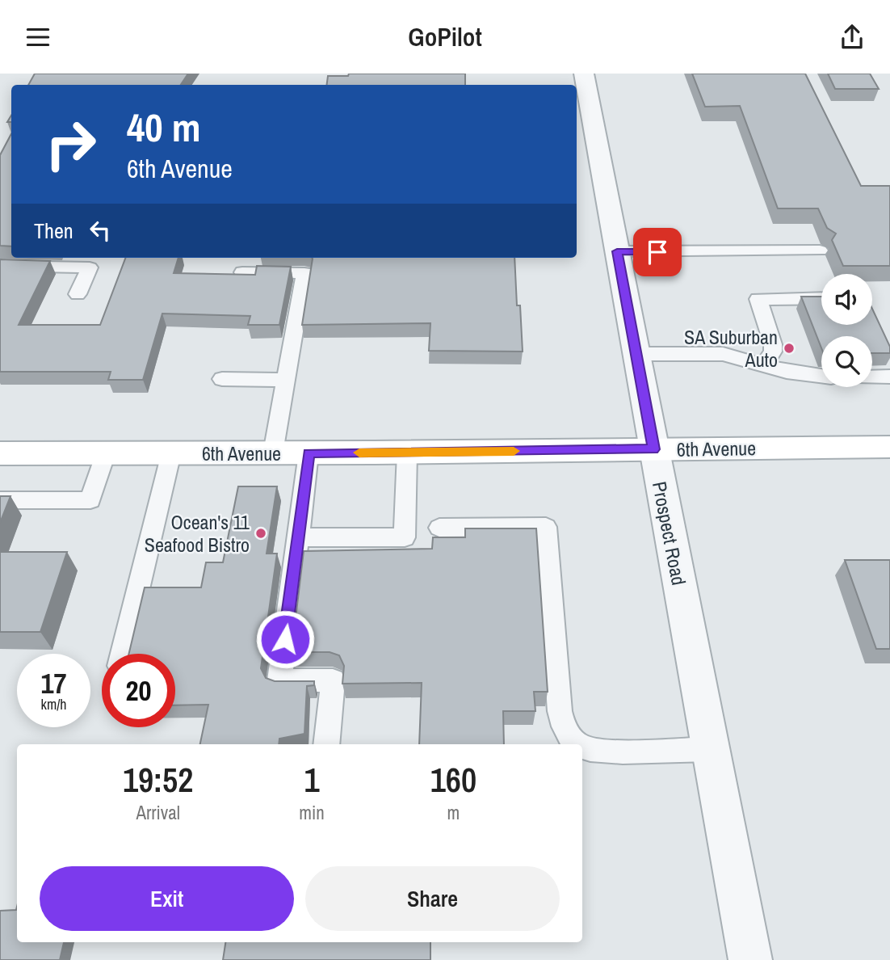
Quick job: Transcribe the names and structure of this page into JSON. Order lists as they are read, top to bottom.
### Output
{
  "streets": {
    "street": ["6th Avenue", "Prospect Road"]
  },
  "crossings": [
    ["6th Avenue", "Prospect Road"]
  ],
  "places": ["SA Suburban Auto", "Ocean's 11 Seafood Bistro"],
  "page": {
    "header": "GoPilot",
    "turn": ["40 m", "6th Avenue"],
    "then": "Then",
    "speed": "17 km/h",
    "limit": "20",
    "eta": [
      "19:52",
      "Arrival",
      "1",
      "min",
      "160",
      "m"
    ],
    "buttons": ["Exit", "Share"]
  }
}
